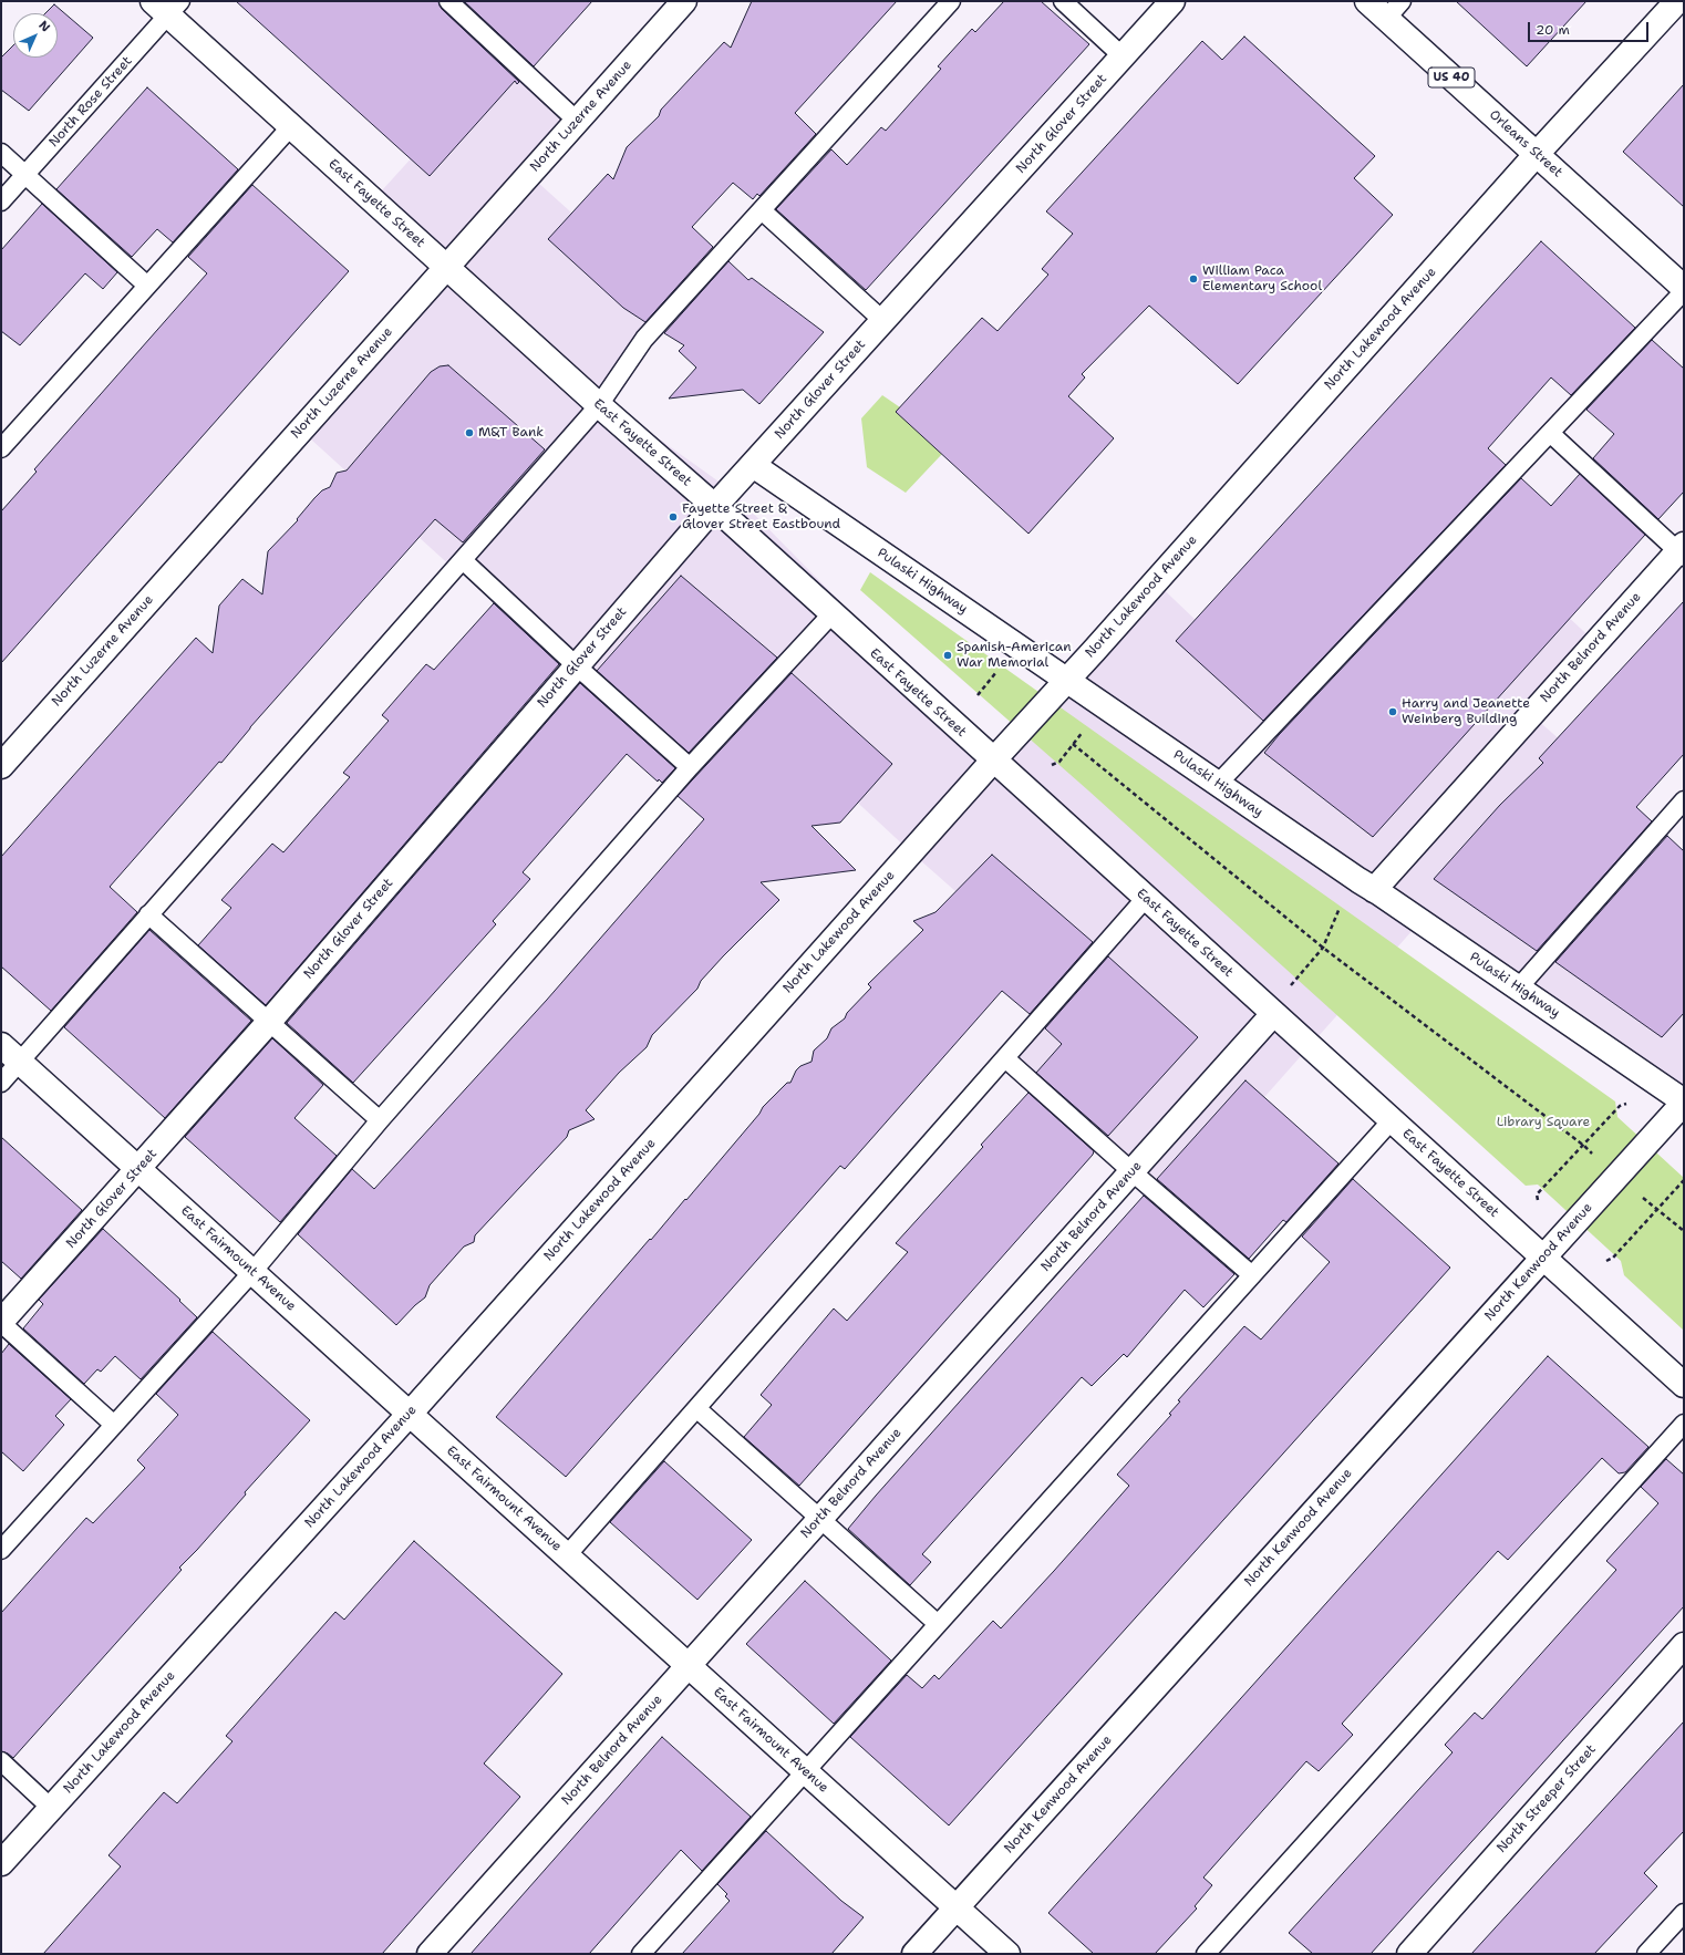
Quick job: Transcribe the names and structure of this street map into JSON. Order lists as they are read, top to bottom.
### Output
{
  "streets": {
    "street": [
      "US 40",
      "North Luzerne Avenue",
      "North Glover Street",
      "Orleans Street",
      "East Fayette Street",
      "North Lakewood Avenue",
      "Pulaski Highway",
      "North Belnord Avenue",
      "East Fairmount Avenue",
      "North Kenwood Avenue",
      "North Streeper Street"
    ],
    "lane": ["North Rose Street"]
  },
  "crossings": [
    ["North Rose Street", "East Fayette Street"],
    ["North Luzerne Avenue", "East Fayette Street"],
    ["North Glover Street", "East Fayette Street"],
    ["North Glover Street", "Pulaski Highway"],
    ["North Glover Street", "East Fairmount Avenue"],
    ["Orleans Street", "North Lakewood Avenue"],
    ["East Fayette Street", "North Lakewood Avenue"],
    ["East Fayette Street", "North Belnord Avenue"],
    ["East Fayette Street", "North Kenwood Avenue"],
    ["North Lakewood Avenue", "Pulaski Highway"],
    ["North Lakewood Avenue", "East Fairmount Avenue"],
    ["Pulaski Highway", "North Belnord Avenue"],
    ["Pulaski Highway", "North Kenwood Avenue"],
    ["North Belnord Avenue", "East Fairmount Avenue"],
    ["East Fairmount Avenue", "North Kenwood Avenue"]
  ],
  "parks": ["Library Square"],
  "places": [
    "William Paca Elementary School",
    "M&T Bank",
    "Fayette Street & Glover Street Eastbound",
    "Spanish-American War Memorial",
    "Harry and Jeanette Weinberg Building"
  ],
  "scale_bar": "20 m",
  "north": "top right"
}
